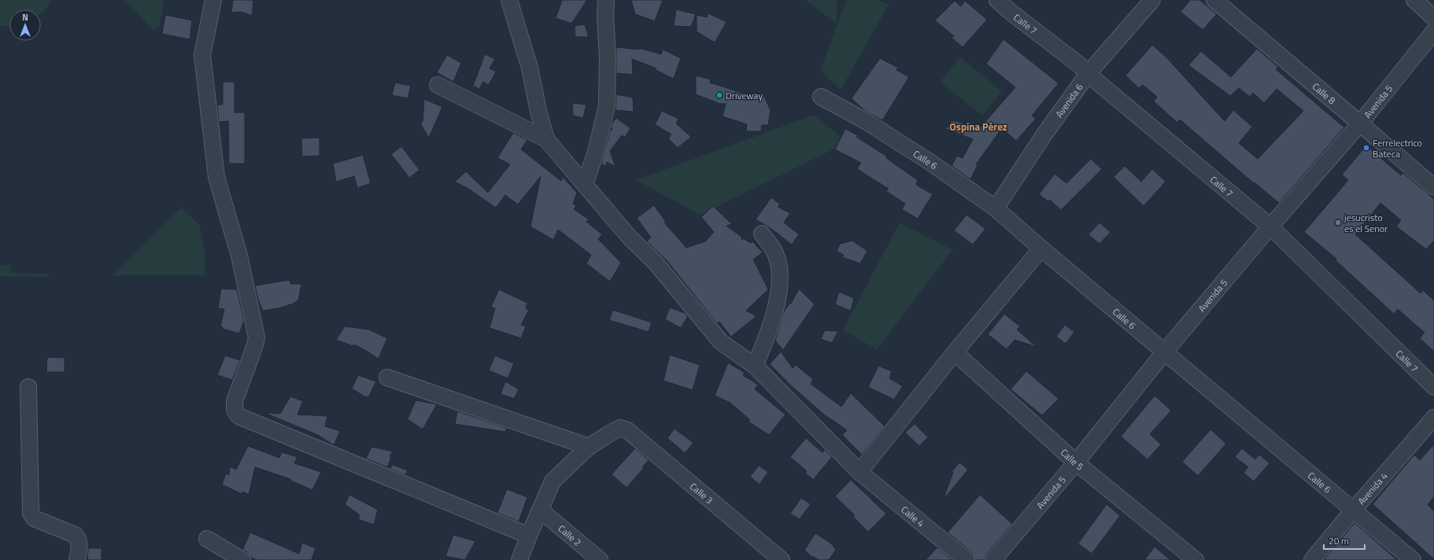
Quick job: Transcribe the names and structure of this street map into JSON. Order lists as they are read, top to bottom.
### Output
{
  "streets": {
    "street": [
      "Calle 7",
      "Calle 8",
      "Avenida 6",
      "Avenida 5",
      "Calle 6",
      "Calle 5",
      "Avenida 4",
      "Calle 3",
      "Calle 4",
      "Calle 2"
    ]
  },
  "crossings": [
    ["Calle 7", "Avenida 6"],
    ["Calle 7", "Avenida 5"],
    ["Calle 8", "Avenida 5"],
    ["Avenida 6", "Calle 6"],
    ["Avenida 5", "Calle 6"],
    ["Avenida 5", "Calle 5"],
    ["Calle 6", "Avenida 4"]
  ],
  "districts": ["Ospina Pérez"],
  "places": ["Driveway", "Ferrelectrico Bateca", "jesucristo es el Senor"],
  "scale_bar": "20 m",
  "north": "top"
}
